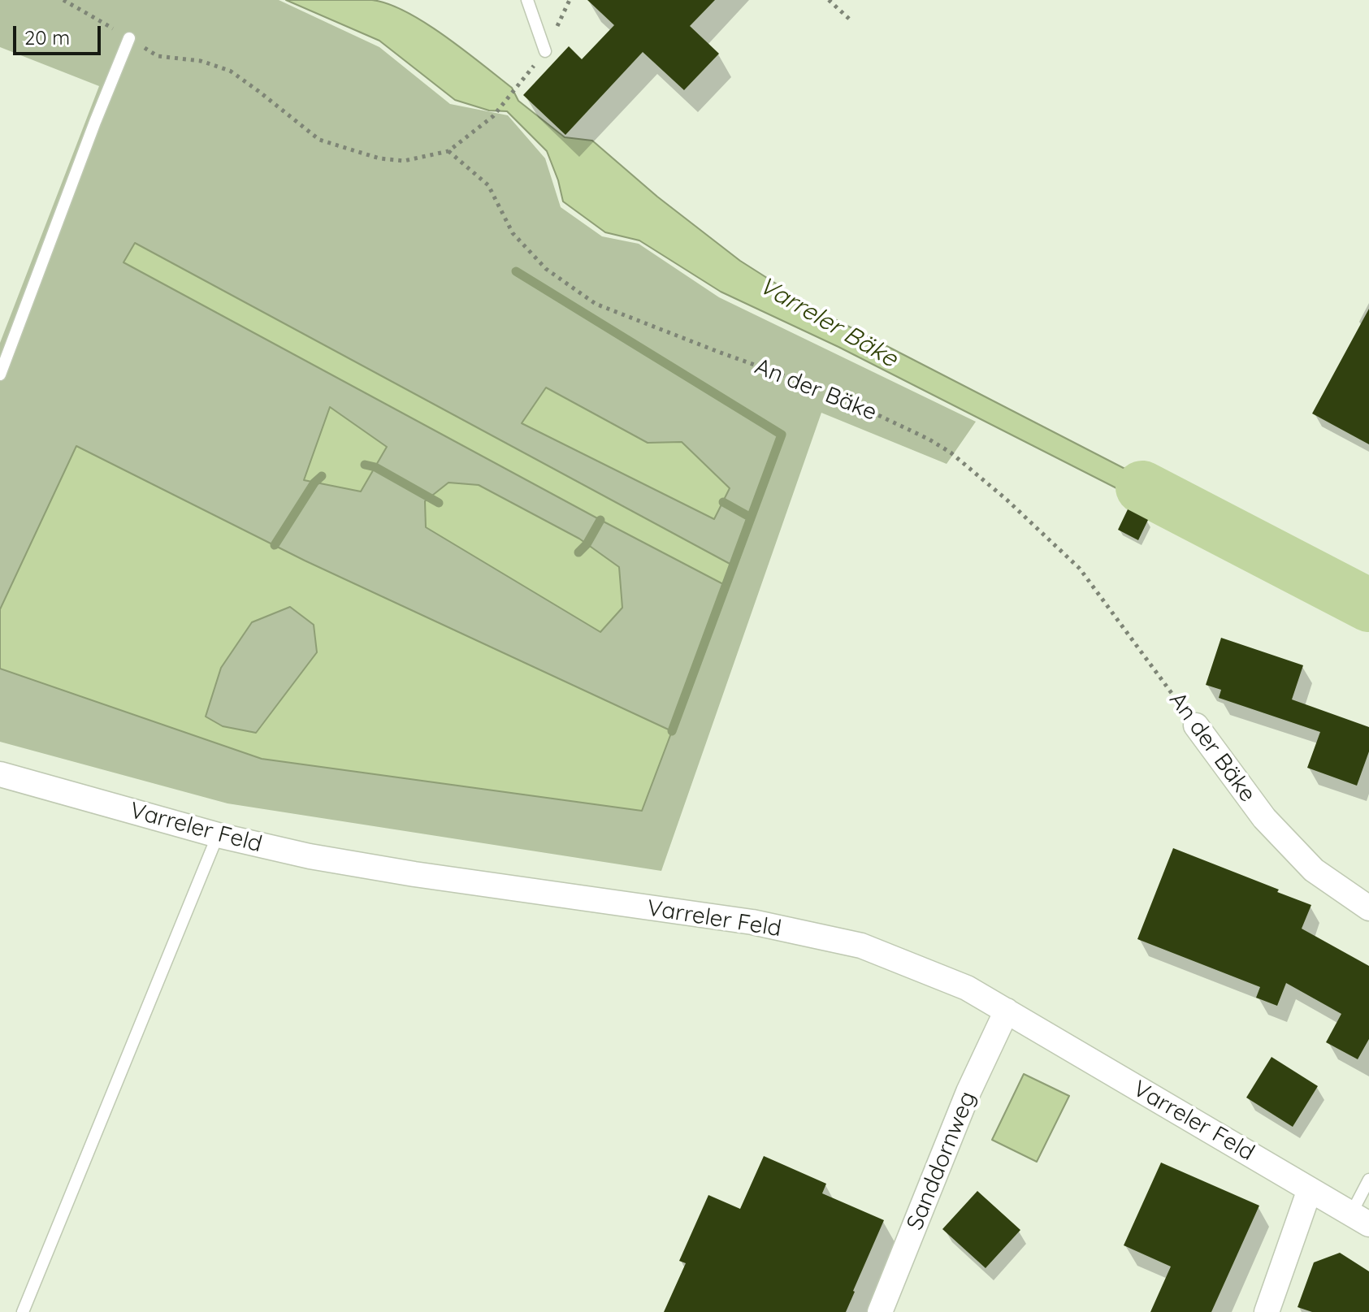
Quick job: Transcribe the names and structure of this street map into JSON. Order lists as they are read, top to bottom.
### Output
{
  "streets": {
    "street": ["An der Bäke", "Varreler Feld", "Sanddornweg"]
  },
  "crossings": [
    ["Varreler Feld", "Sanddornweg"]
  ],
  "water": ["Varreler Bäke"],
  "scale_bar": "20 m"
}
